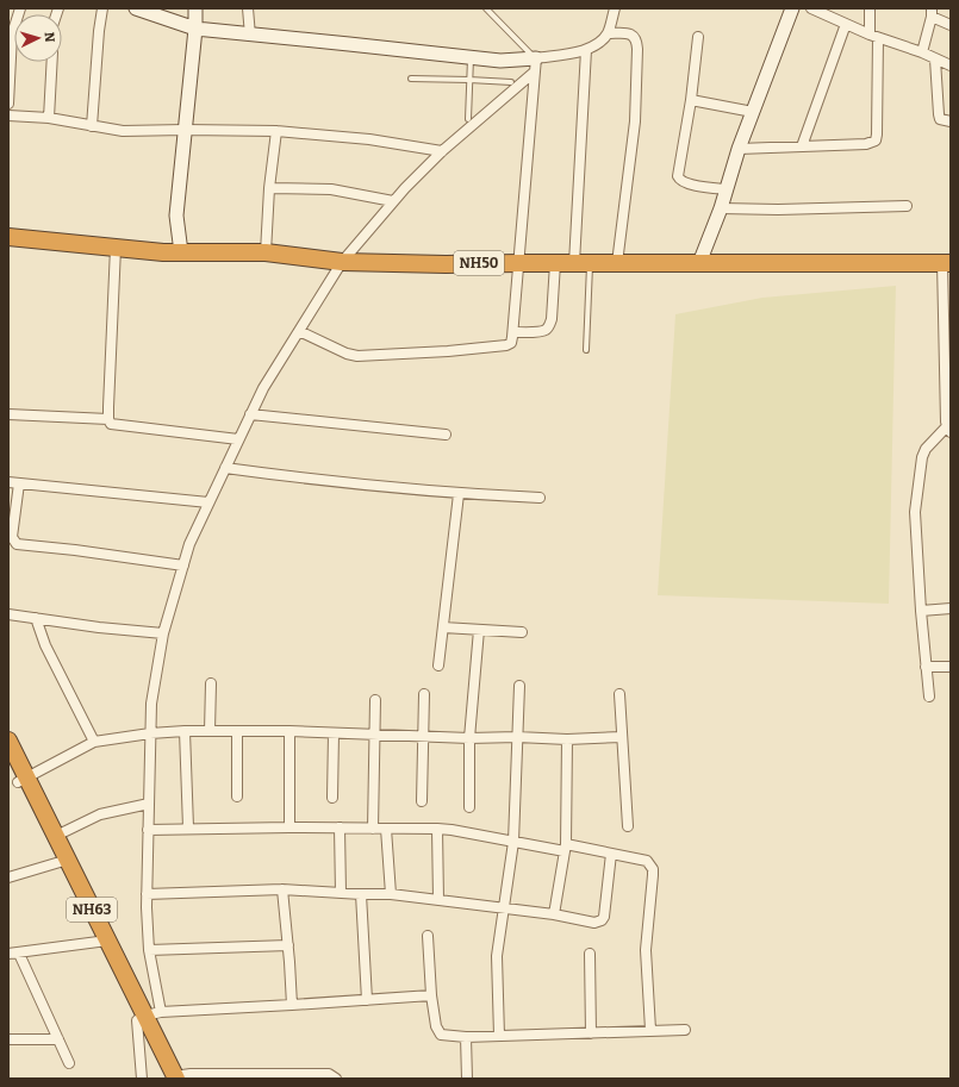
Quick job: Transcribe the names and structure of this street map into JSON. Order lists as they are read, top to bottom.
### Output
{
  "streets": {
    "highway": ["NH50", "NH63"]
  },
  "north": "right"
}
